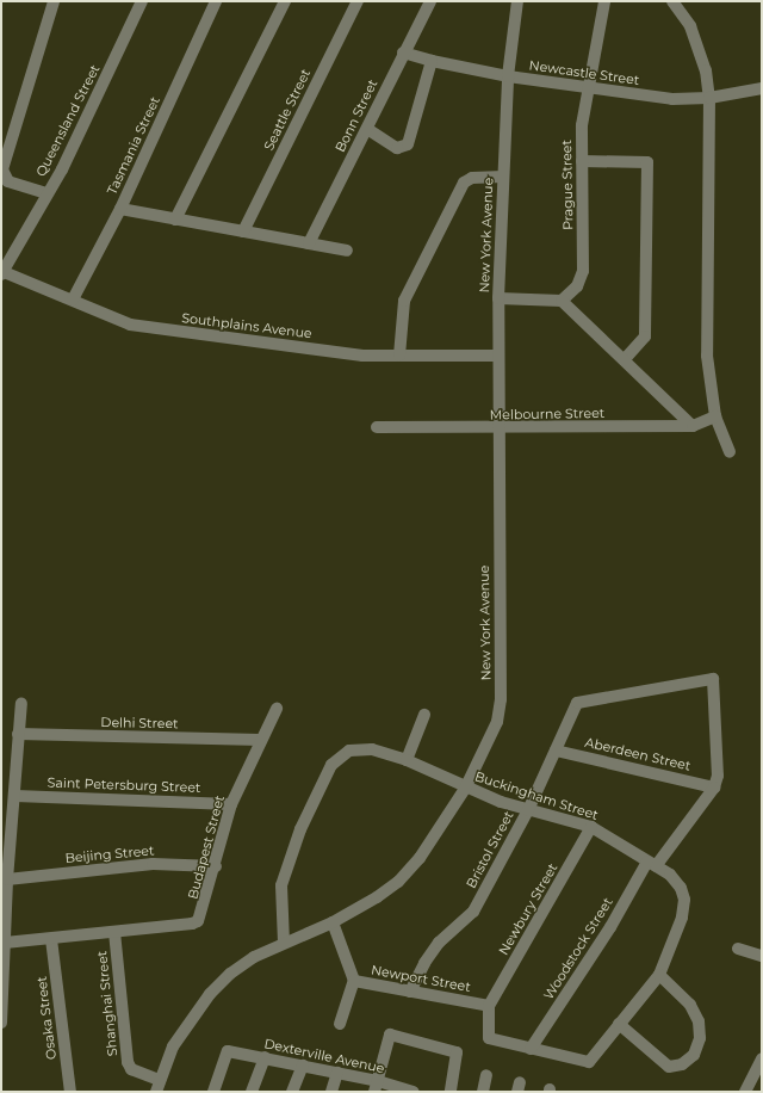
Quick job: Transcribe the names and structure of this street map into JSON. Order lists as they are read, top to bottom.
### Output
{
  "streets": {
    "street": [
      "Newcastle Street",
      "Seattle Street",
      "Bonn Street",
      "Queensland Street",
      "Tasmania Street",
      "Prague Street",
      "New York Avenue",
      "Southplains Avenue",
      "Melbourne Street",
      "Delhi Street",
      "Aberdeen Street",
      "Saint Petersburg Street",
      "Buckingham Street",
      "Budapest Street",
      "Bristol Street",
      "Beijing Street",
      "Newbury Street",
      "Woodstock Street",
      "Newport Street",
      "Shanghai Street",
      "Osaka Street",
      "Dexterville Avenue"
    ]
  },
  "crossings": [
    ["Newcastle Street", "Bonn Street"],
    ["Newcastle Street", "Prague Street"],
    ["Newcastle Street", "New York Avenue"],
    ["Queensland Street", "Southplains Avenue"],
    ["Tasmania Street", "Southplains Avenue"],
    ["New York Avenue", "Southplains Avenue"],
    ["New York Avenue", "Melbourne Street"],
    ["New York Avenue", "Buckingham Street"],
    ["New York Avenue", "Newport Street"],
    ["New York Avenue", "Shanghai Street"],
    ["Delhi Street", "Budapest Street"],
    ["Aberdeen Street", "Bristol Street"],
    ["Aberdeen Street", "Woodstock Street"],
    ["Saint Petersburg Street", "Budapest Street"],
    ["Buckingham Street", "Bristol Street"],
    ["Buckingham Street", "Newbury Street"],
    ["Buckingham Street", "Woodstock Street"],
    ["Budapest Street", "Beijing Street"],
    ["Budapest Street", "Shanghai Street"],
    ["Budapest Street", "Osaka Street"],
    ["Bristol Street", "Woodstock Street"],
    ["Bristol Street", "Newport Street"],
    ["Newbury Street", "Newport Street"]
  ]
}
